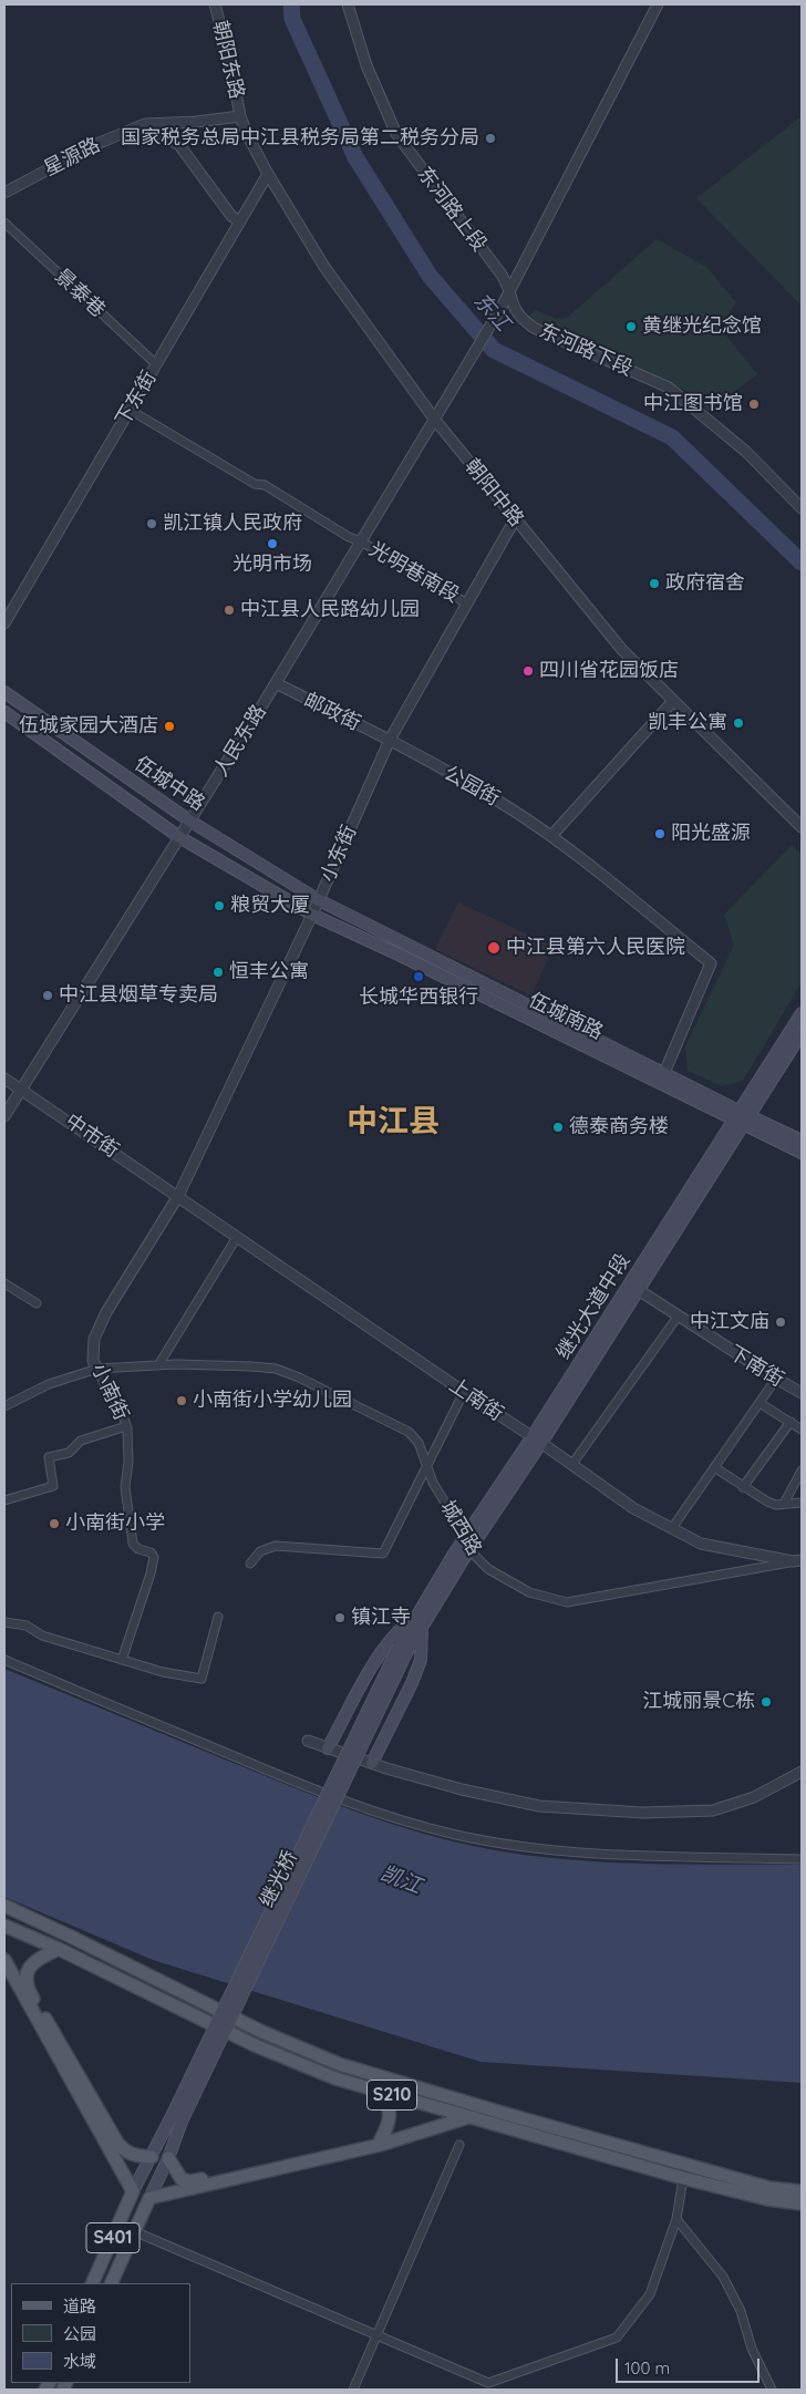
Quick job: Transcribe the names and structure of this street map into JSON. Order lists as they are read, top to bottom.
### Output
{
  "streets": {
    "main road": [
      "伍城中路",
      "伍城南路",
      "继光大道中段",
      "继光桥",
      "S210",
      "S401"
    ],
    "street": [
      "朝阳东路",
      "星源路",
      "东河路上段",
      "景泰巷",
      "东河路下段",
      "下东街",
      "朝阳中路",
      "光明巷南段",
      "邮政街",
      "人民东路",
      "公园街",
      "小东街",
      "中市街",
      "下南街",
      "小南街",
      "上南街",
      "城西路"
    ]
  },
  "crossings": [
    ["朝阳东路", "星源路"],
    ["朝阳东路", "朝阳中路"],
    ["星源路", "朝阳中路"],
    ["东河路上段", "东河路下段"],
    ["东河路上段", "人民东路"],
    ["景泰巷", "下东街"],
    ["东河路下段", "人民东路"],
    ["下东街", "朝阳中路"],
    ["下东街", "光明巷南段"],
    ["朝阳中路", "人民东路"],
    ["朝阳中路", "小东街"],
    ["光明巷南段", "人民东路"],
    ["光明巷南段", "小东街"],
    ["邮政街", "人民东路"],
    ["邮政街", "公园街"],
    ["邮政街", "小东街"],
    ["人民东路", "伍城中路"],
    ["人民东路", "中市街"],
    ["伍城中路", "小东街"],
    ["伍城中路", "伍城南路"],
    ["公园街", "小东街"],
    ["公园街", "伍城南路"],
    ["小东街", "伍城南路"],
    ["小东街", "中市街"],
    ["小东街", "小南街"],
    ["小东街", "上南街"],
    ["伍城南路", "继光大道中段"],
    ["中市街", "小南街"],
    ["中市街", "上南街"],
    ["继光大道中段", "下南街"],
    ["继光大道中段", "上南街"],
    ["继光大道中段", "城西路"],
    ["继光大道中段", "继光桥"],
    ["小南街", "上南街"],
    ["小南街", "城西路"],
    ["上南街", "城西路"]
  ],
  "districts": ["中江县"],
  "water": ["东江", "凯江"],
  "places": [
    "国家税务总局中江县税务局第二税务分局",
    "黄继光纪念馆",
    "中江图书馆",
    "凯江镇人民政府",
    "光明市场",
    "政府宿舍",
    "中江县人民路幼儿园",
    "四川省花园饭店",
    "凯丰公寓",
    "伍城家园大酒店",
    "阳光盛源",
    "粮贸大厦",
    "中江县第六人民医院",
    "恒丰公寓",
    "长城华西银行",
    "中江县烟草专卖局",
    "德泰商务楼",
    "中江文庙",
    "小南街小学幼儿园",
    "小南街小学",
    "镇江寺",
    "江城丽景C栋"
  ],
  "legend": ["道路", "公园", "水域"],
  "scale_bar": "100 m"
}
